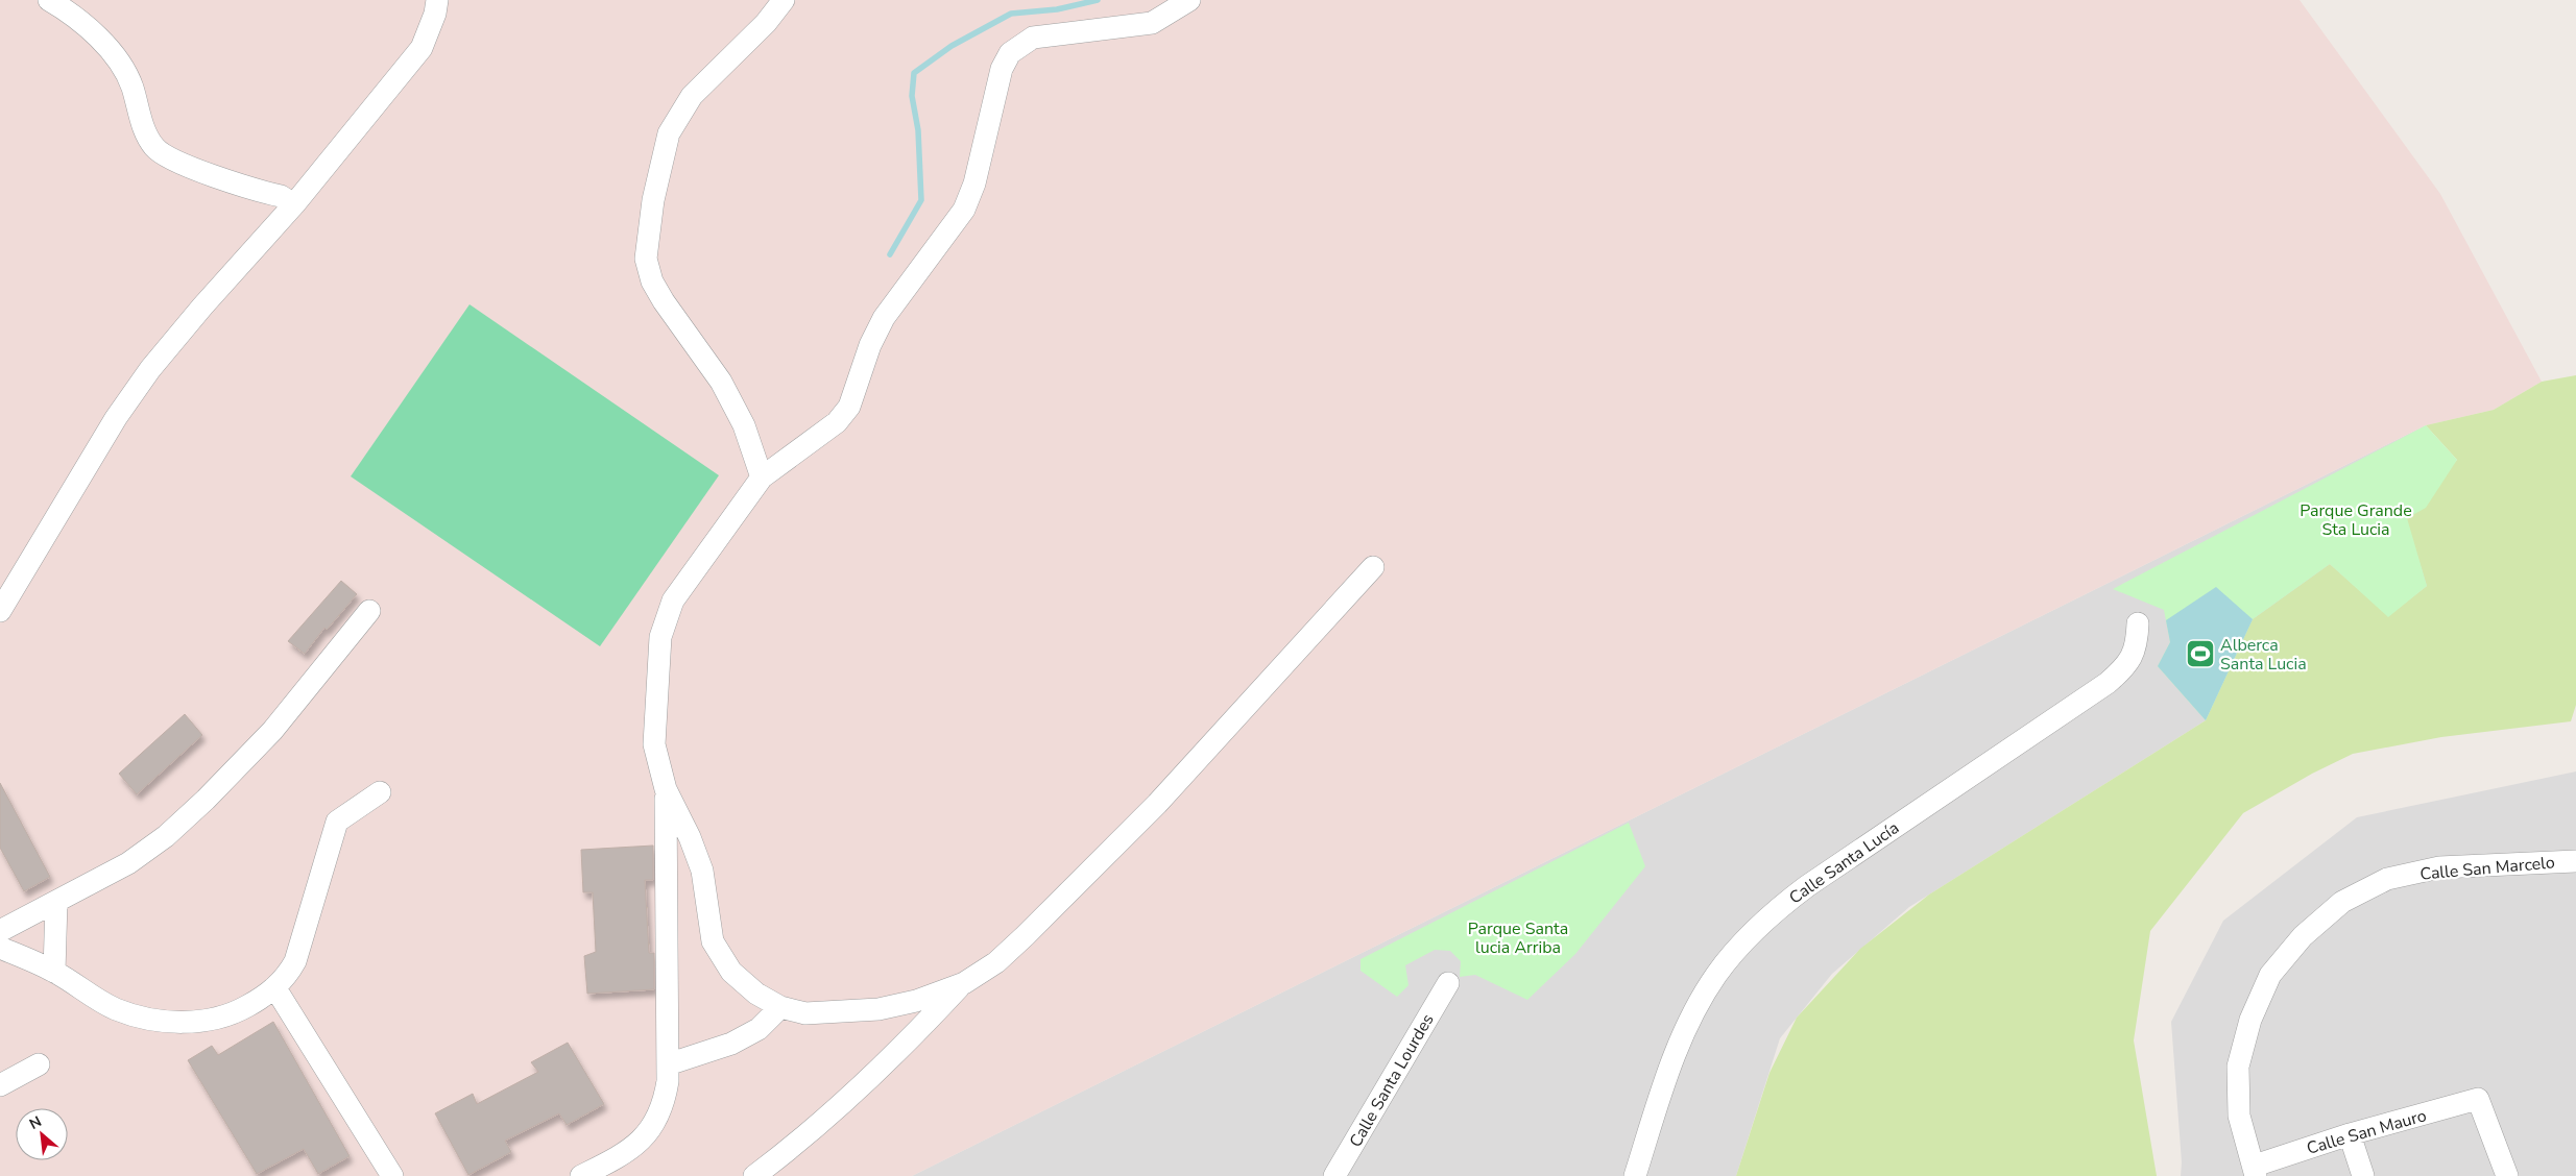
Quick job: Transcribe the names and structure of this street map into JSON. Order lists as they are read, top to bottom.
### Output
{
  "streets": {
    "street": [
      "Calle Santa Lucía",
      "Calle San Marcelo",
      "Calle Santa Lourdes",
      "Calle San Mauro"
    ]
  },
  "crossings": [
    ["Calle San Marcelo", "Calle San Mauro"]
  ],
  "parks": ["Parque Grande Sta Lucia", "Parque Santa lucia Arriba"],
  "places": {
    "sports": ["Alberca Santa Lucia"]
  },
  "north": "top left"
}
